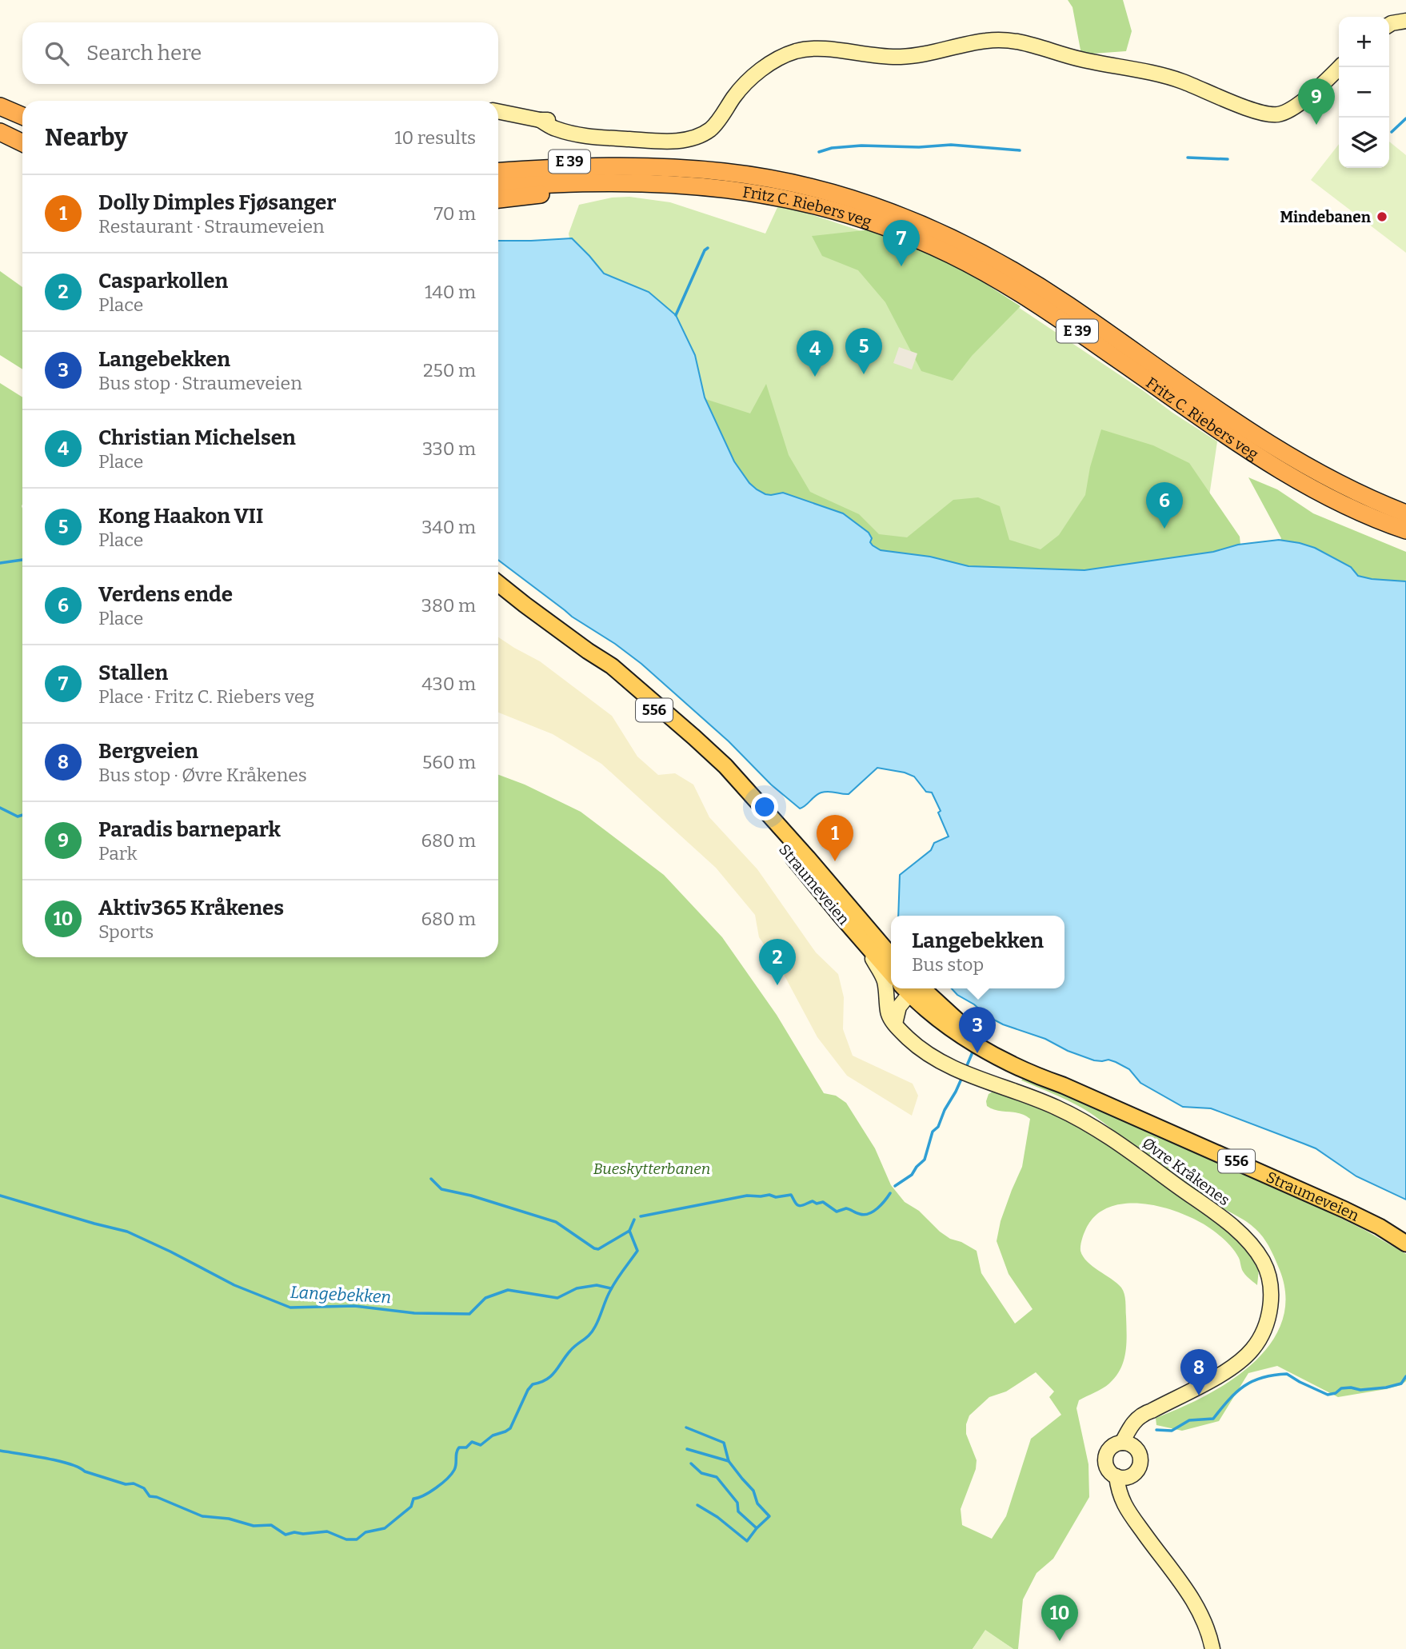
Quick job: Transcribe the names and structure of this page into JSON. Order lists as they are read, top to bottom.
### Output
{
  "streets": {
    "highway": ["E 39", "Fritz C. Riebers veg"],
    "main road": ["556", "Straumeveien", "Øvre Kråkenes"]
  },
  "crossings": [
    ["E 39", "Fritz C. Riebers veg"],
    ["Straumeveien", "Øvre Kråkenes"]
  ],
  "water": ["Langebekken"],
  "parks": ["Bueskytterbanen"],
  "places": ["Mindebanen"],
  "page": {
    "map_buttons": ["+", "−"],
    "search": "Search here",
    "pins": [
      "9",
      "7",
      "5",
      "4",
      "6",
      "1",
      "2",
      "3",
      "8",
      "10"
    ],
    "heading": ["Nearby", "10 results"],
    "list": [
      {
        "mark": "1",
        "name": "Dolly Dimples Fjøsanger",
        "note": "Restaurant · Straumeveien",
        "value": "70 m"
      },
      {
        "mark": "2",
        "name": "Casparkollen",
        "note": "Place",
        "value": "140 m"
      },
      {
        "mark": "3",
        "name": "Langebekken",
        "note": "Bus stop · Straumeveien",
        "value": "250 m"
      },
      {
        "mark": "4",
        "name": "Christian Michelsen",
        "note": "Place",
        "value": "330 m"
      },
      {
        "mark": "5",
        "name": "Kong Haakon VII",
        "note": "Place",
        "value": "340 m"
      },
      {
        "mark": "6",
        "name": "Verdens ende",
        "note": "Place",
        "value": "380 m"
      },
      {
        "mark": "7",
        "name": "Stallen",
        "note": "Place · Fritz C. Riebers veg",
        "value": "430 m"
      },
      {
        "mark": "8",
        "name": "Bergveien",
        "note": "Bus stop · Øvre Kråkenes",
        "value": "560 m"
      },
      {
        "mark": "9",
        "name": "Paradis barnepark",
        "note": "Park",
        "value": "680 m"
      },
      {
        "mark": "10",
        "name": "Aktiv365 Kråkenes",
        "note": "Sports",
        "value": "680 m"
      }
    ],
    "popup": ["Langebekken", "Bus stop"]
  }
}
